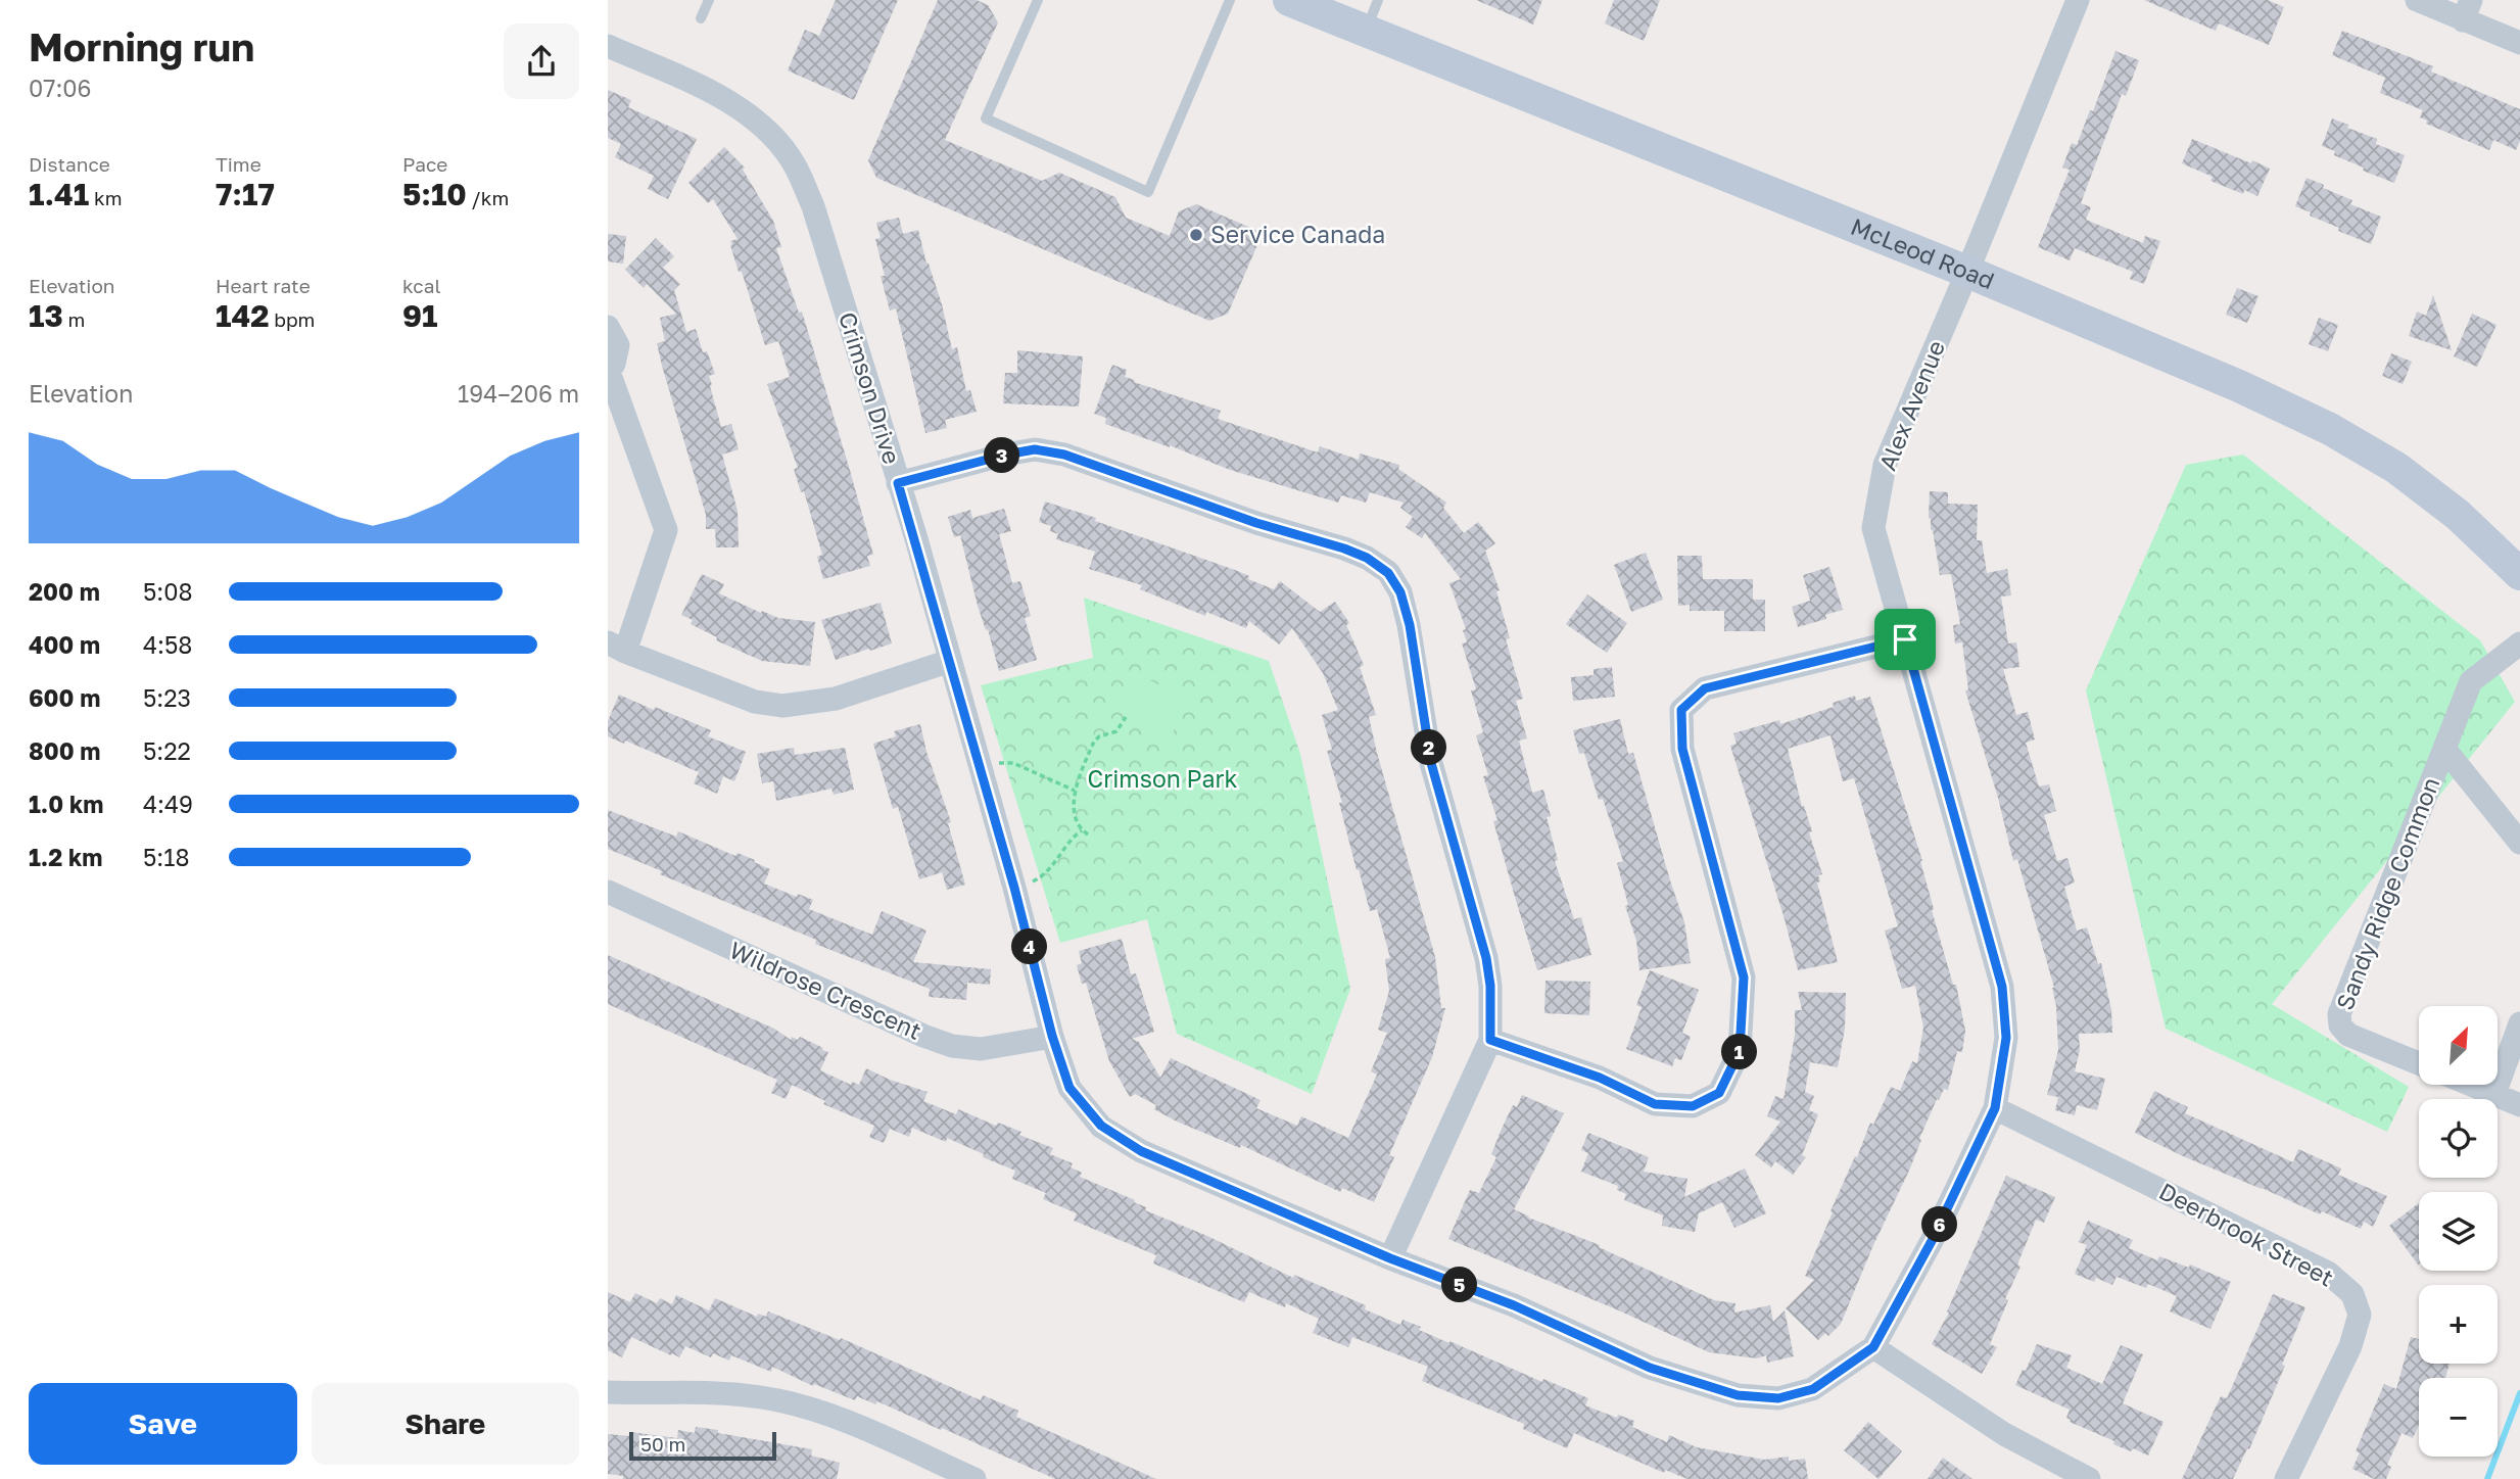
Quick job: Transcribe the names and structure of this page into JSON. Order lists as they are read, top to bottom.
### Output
{
  "streets": {
    "main road": ["McLeod Road"],
    "street": [
      "Crimson Drive",
      "Alex Avenue",
      "Sandy Ridge Common",
      "Wildrose Crescent",
      "Deerbrook Street"
    ]
  },
  "crossings": [
    ["McLeod Road", "Alex Avenue"],
    ["Crimson Drive", "Alex Avenue"],
    ["Crimson Drive", "Wildrose Crescent"],
    ["Alex Avenue", "Deerbrook Street"]
  ],
  "parks": ["Crimson Park"],
  "places": ["Service Canada"],
  "scale_bar": "50 m",
  "north": "top right",
  "page": {
    "heading": ["Morning run", "07:06"],
    "stats": [
      ["Distance", "1.41 km"],
      ["Time", "7:17"],
      ["Pace", "5:10 /km"],
      ["Elevation", "13 m"],
      ["Heart rate", "142 bpm"],
      ["kcal", "91"]
    ],
    "chart": ["Elevation", "194–206 m"],
    "pins": [
      "3",
      "2",
      "4",
      "1",
      "6",
      "5"
    ],
    "list": [
      {
        "name": "200 m",
        "note": "5:08"
      },
      {
        "name": "400 m",
        "note": "4:58"
      },
      {
        "name": "600 m",
        "note": "5:23"
      },
      {
        "name": "800 m",
        "note": "5:22"
      },
      {
        "name": "1.0 km",
        "note": "4:49"
      },
      {
        "name": "1.2 km",
        "note": "5:18"
      }
    ],
    "map_buttons": ["+", "−"],
    "buttons": ["Save", "Share"],
    "scale": "50 m"
  }
}
